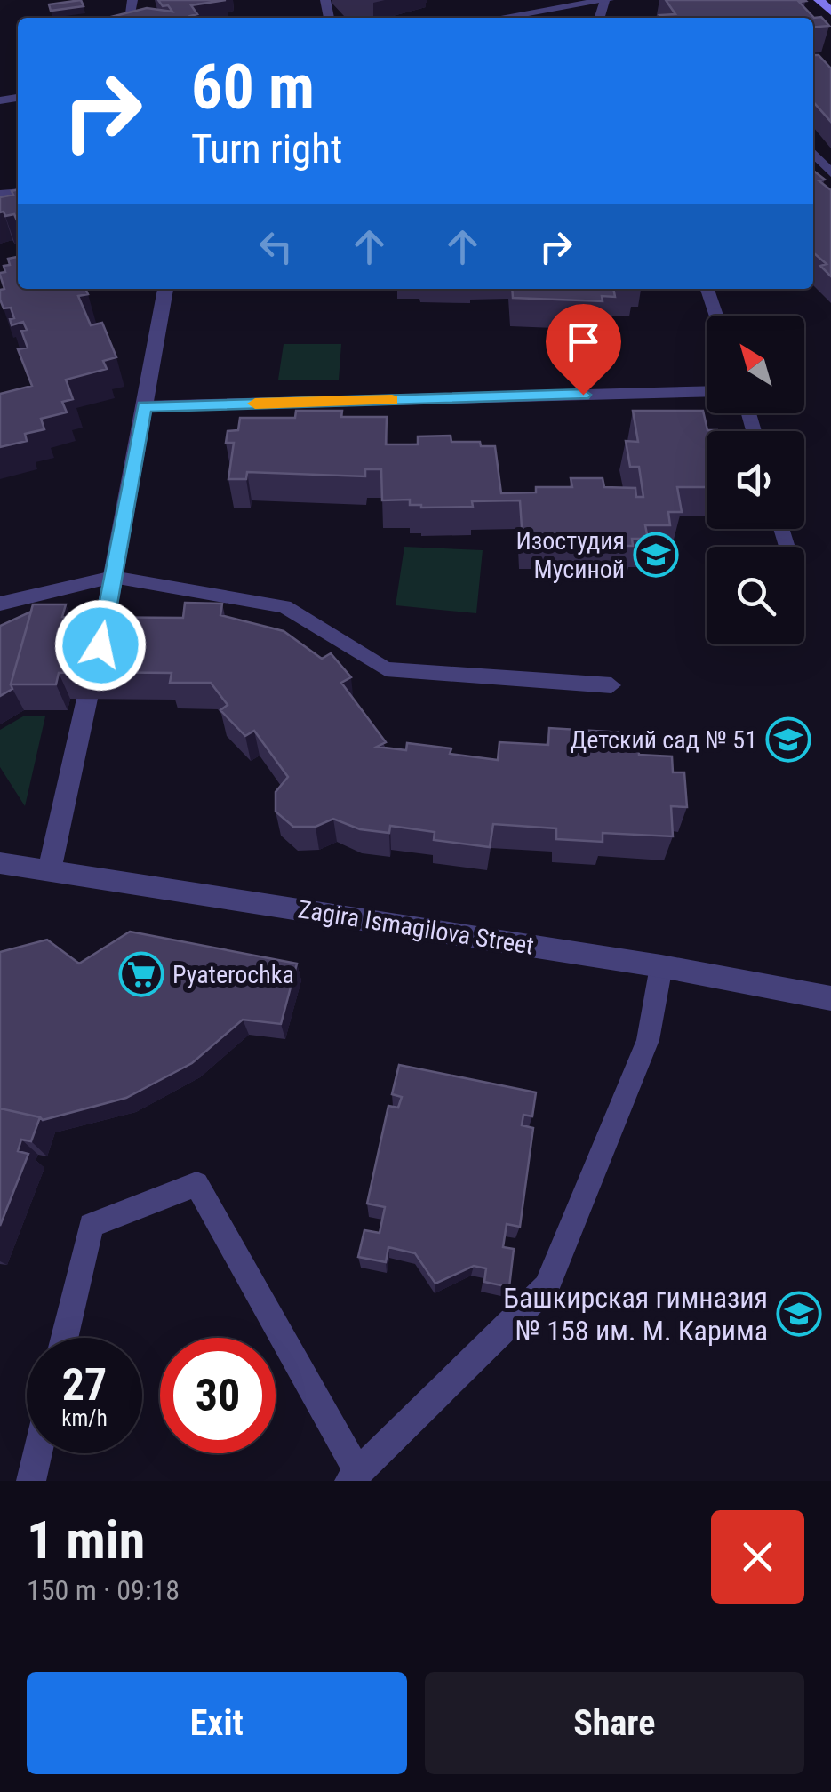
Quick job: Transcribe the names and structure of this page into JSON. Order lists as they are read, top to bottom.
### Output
{
  "streets": {
    "street": ["Zagira Ismagilova Street"]
  },
  "places": {
    "school or university": ["Изостудия Мусиной", "Детский сад № 51", "Башкирская гимназия № 158 им. М. Карима"],
    "supermarket": ["Pyaterochka"]
  },
  "north": "top left",
  "page": {
    "turn": ["60 m", "Turn right"],
    "speed": "27 km/h",
    "limit": "30",
    "heading": ["1 min", "150 m · 09:18"],
    "buttons": ["Exit", "Share"]
  }
}
